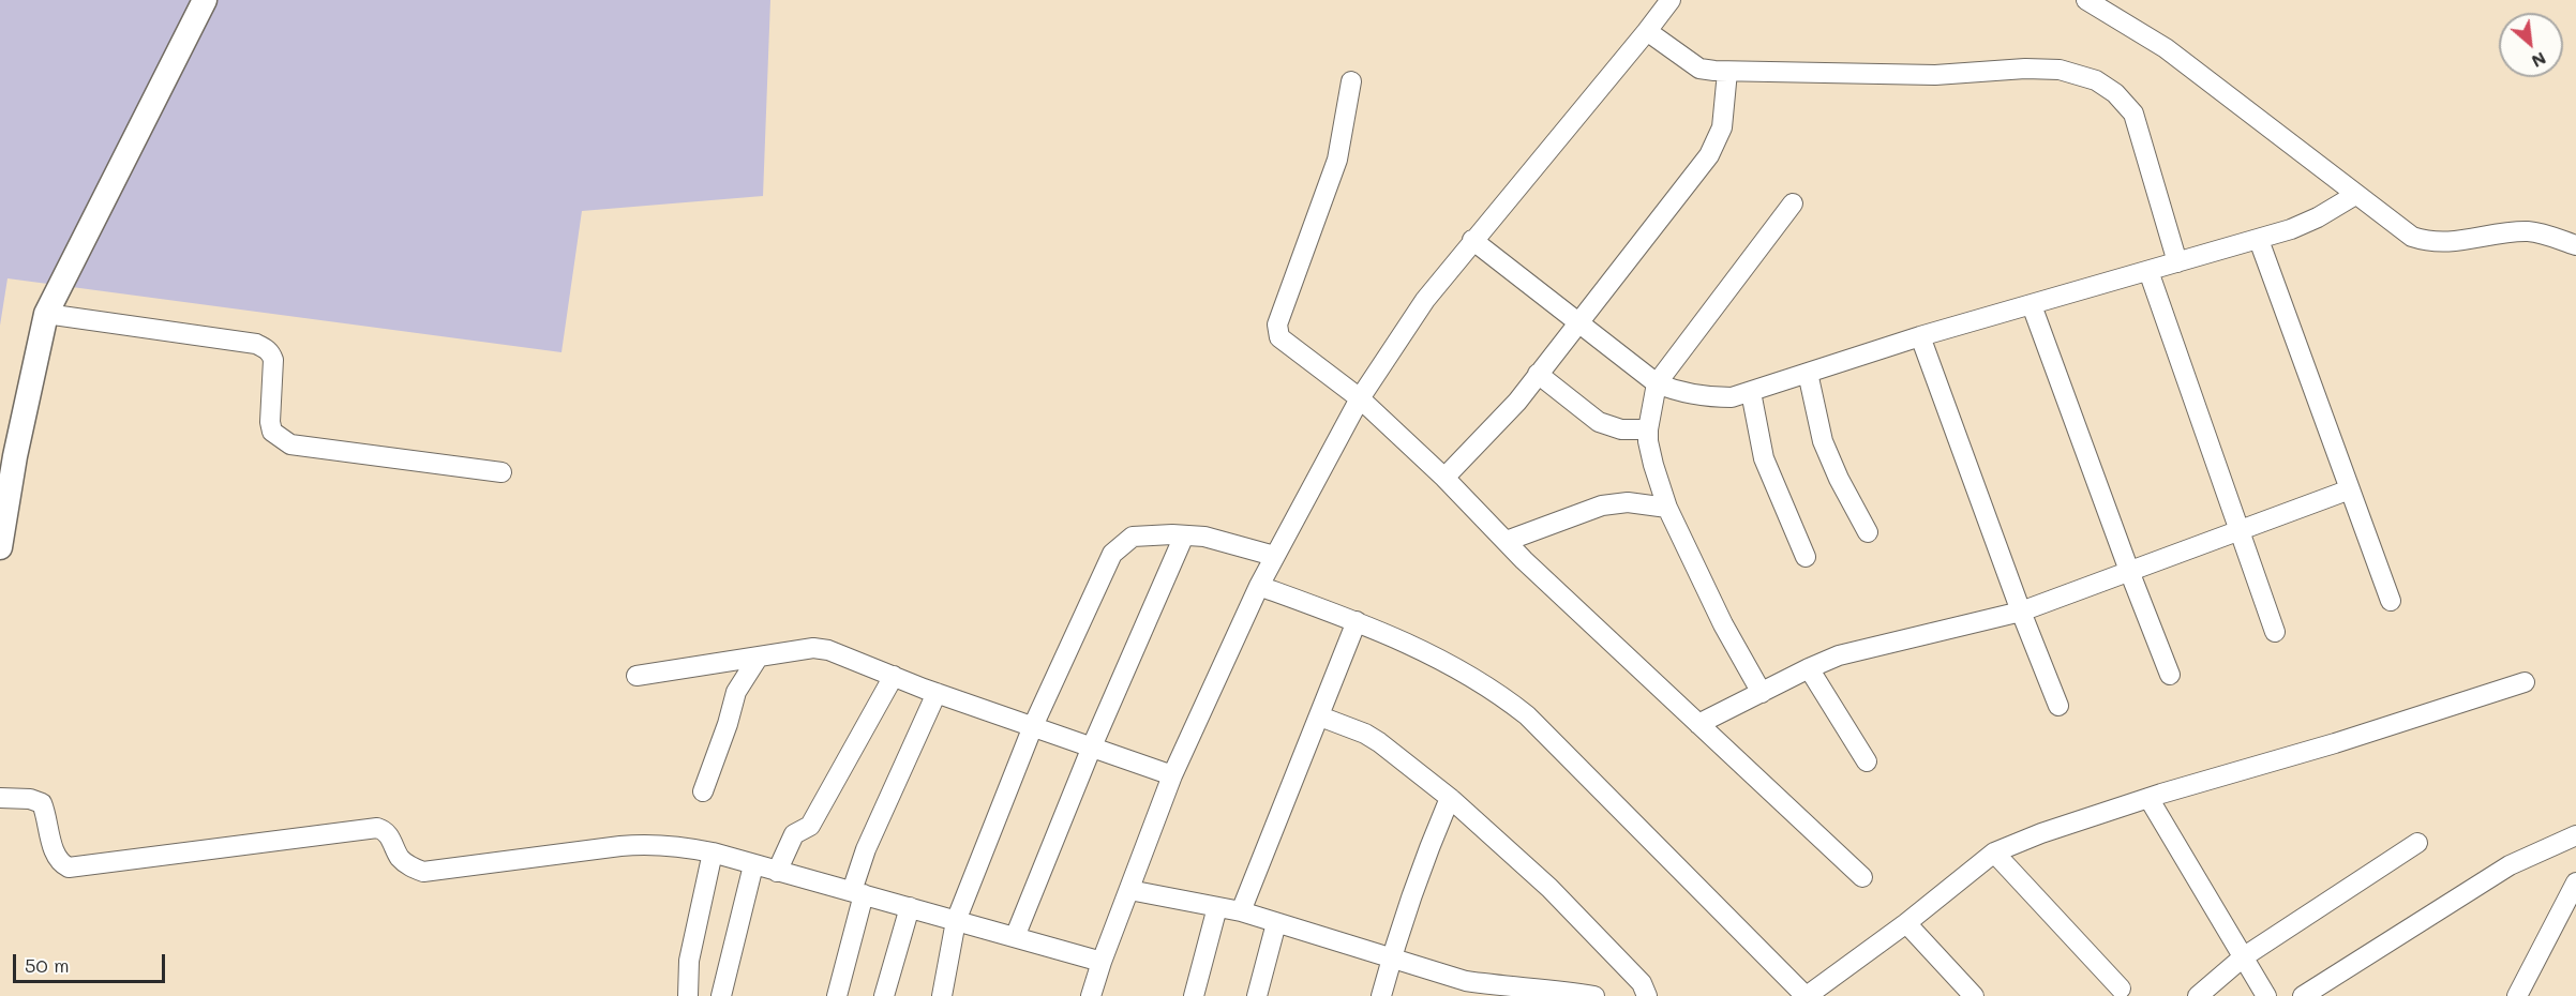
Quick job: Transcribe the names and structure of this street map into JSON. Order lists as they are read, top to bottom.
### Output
{
  "scale_bar": "50 m",
  "north": "bottom right"
}
